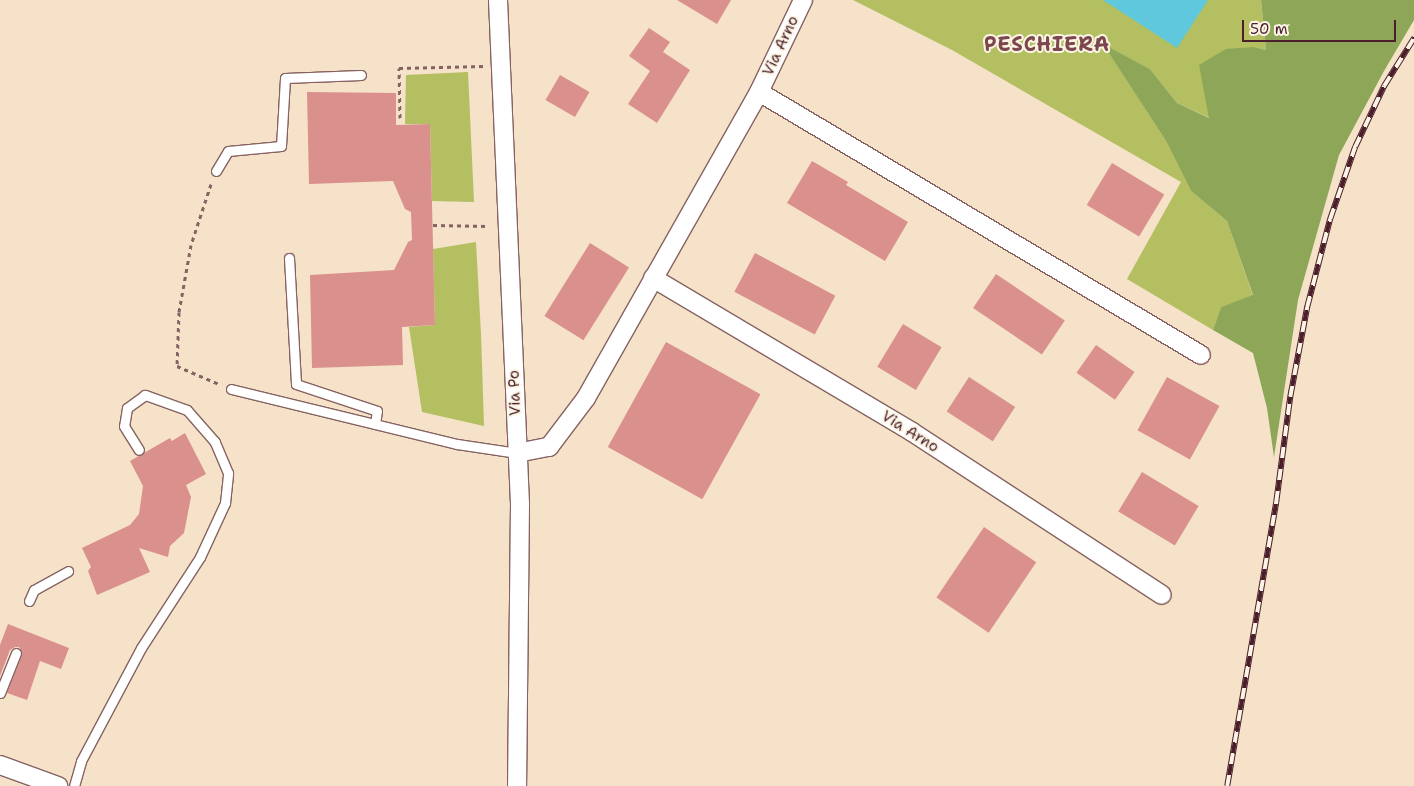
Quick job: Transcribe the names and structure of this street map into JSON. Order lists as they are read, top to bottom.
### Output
{
  "streets": {
    "street": ["Via Arno", "Via Po"]
  },
  "crossings": [
    ["Via Arno", "Via Po"]
  ],
  "districts": ["PESCHIERA"],
  "scale_bar": "50 m"
}
